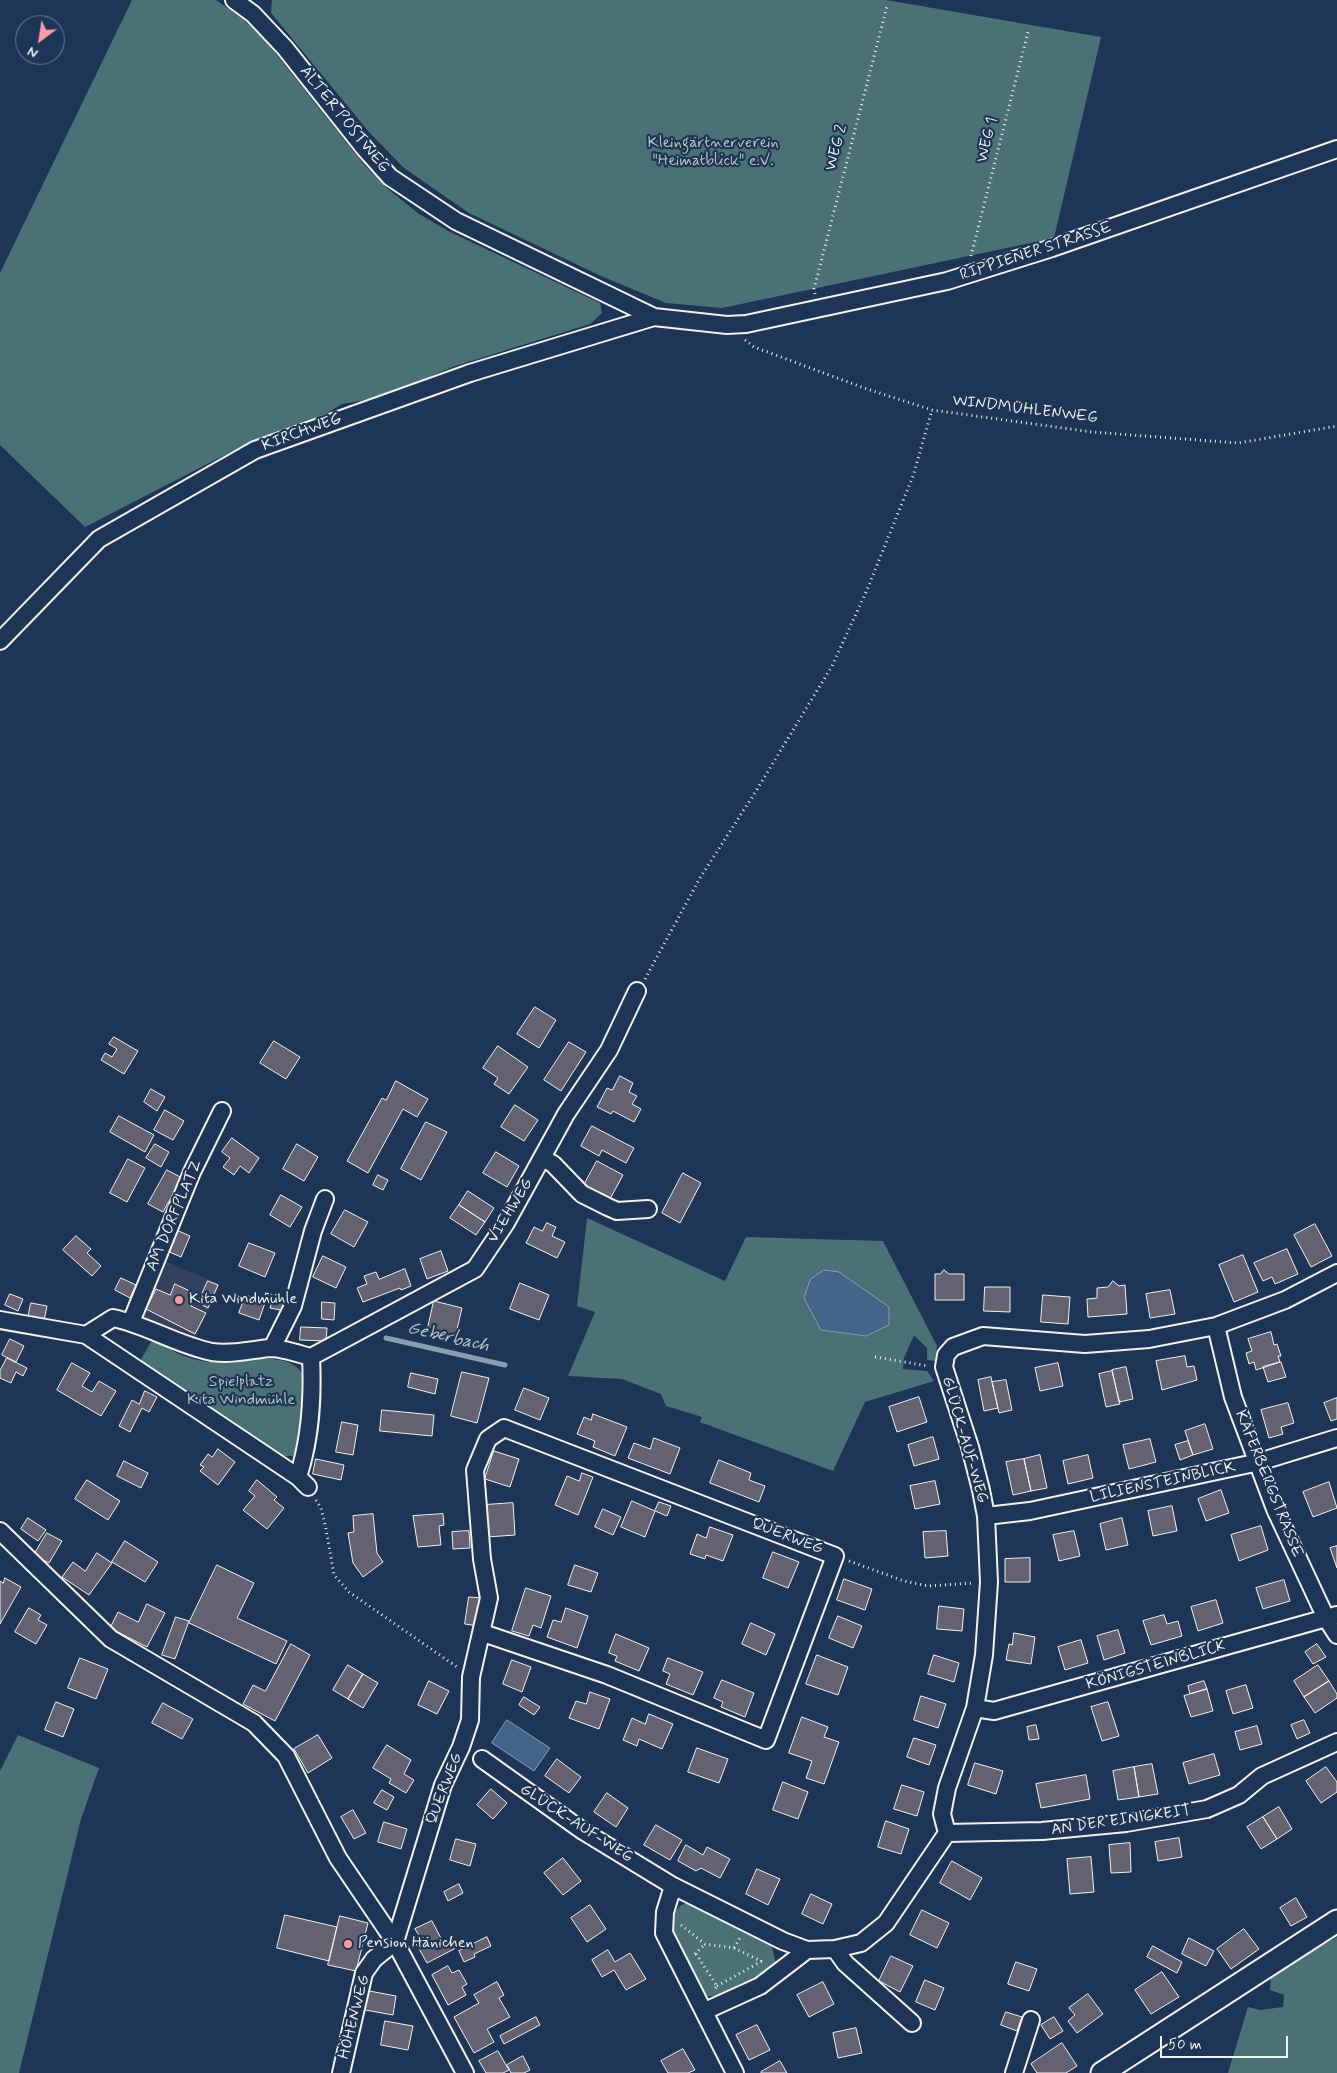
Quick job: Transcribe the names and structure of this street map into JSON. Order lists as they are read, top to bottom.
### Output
{
  "streets": {
    "street": [
      "ALTER POSTWEG",
      "RIPPIENER STRASSE",
      "KIRCHWEG",
      "VIEHWEG",
      "AM DORFPLATZ",
      "GLÜCK-AUF-WEG",
      "LILIENSTEINBLICK",
      "KÄFERBERGSTRASSE",
      "QUERWEG",
      "KÖNIGSTEINBLICK",
      "AN DER EINIGKEIT",
      "HÖHENWEG"
    ],
    "path": ["WEG 1", "WEG 2", "WINDMÜHLENWEG"]
  },
  "crossings": [
    ["ALTER POSTWEG", "RIPPIENER STRASSE"],
    ["ALTER POSTWEG", "KIRCHWEG"],
    ["RIPPIENER STRASSE", "WINDMÜHLENWEG"],
    ["RIPPIENER STRASSE", "KIRCHWEG"],
    ["GLÜCK-AUF-WEG", "LILIENSTEINBLICK"],
    ["GLÜCK-AUF-WEG", "KÖNIGSTEINBLICK"],
    ["GLÜCK-AUF-WEG", "AN DER EINIGKEIT"],
    ["LILIENSTEINBLICK", "KÄFERBERGSTRASSE"],
    ["KÄFERBERGSTRASSE", "KÖNIGSTEINBLICK"],
    ["QUERWEG", "HÖHENWEG"]
  ],
  "water": ["Geberbach"],
  "parks": ["Kleingärtnerverein \"Heimatblick\" e.V.", "Spielplatz Kita Windmühle"],
  "places": ["Kita Windmühle", "Pension Hänichen"],
  "scale_bar": "50 m",
  "north": "bottom left"
}
